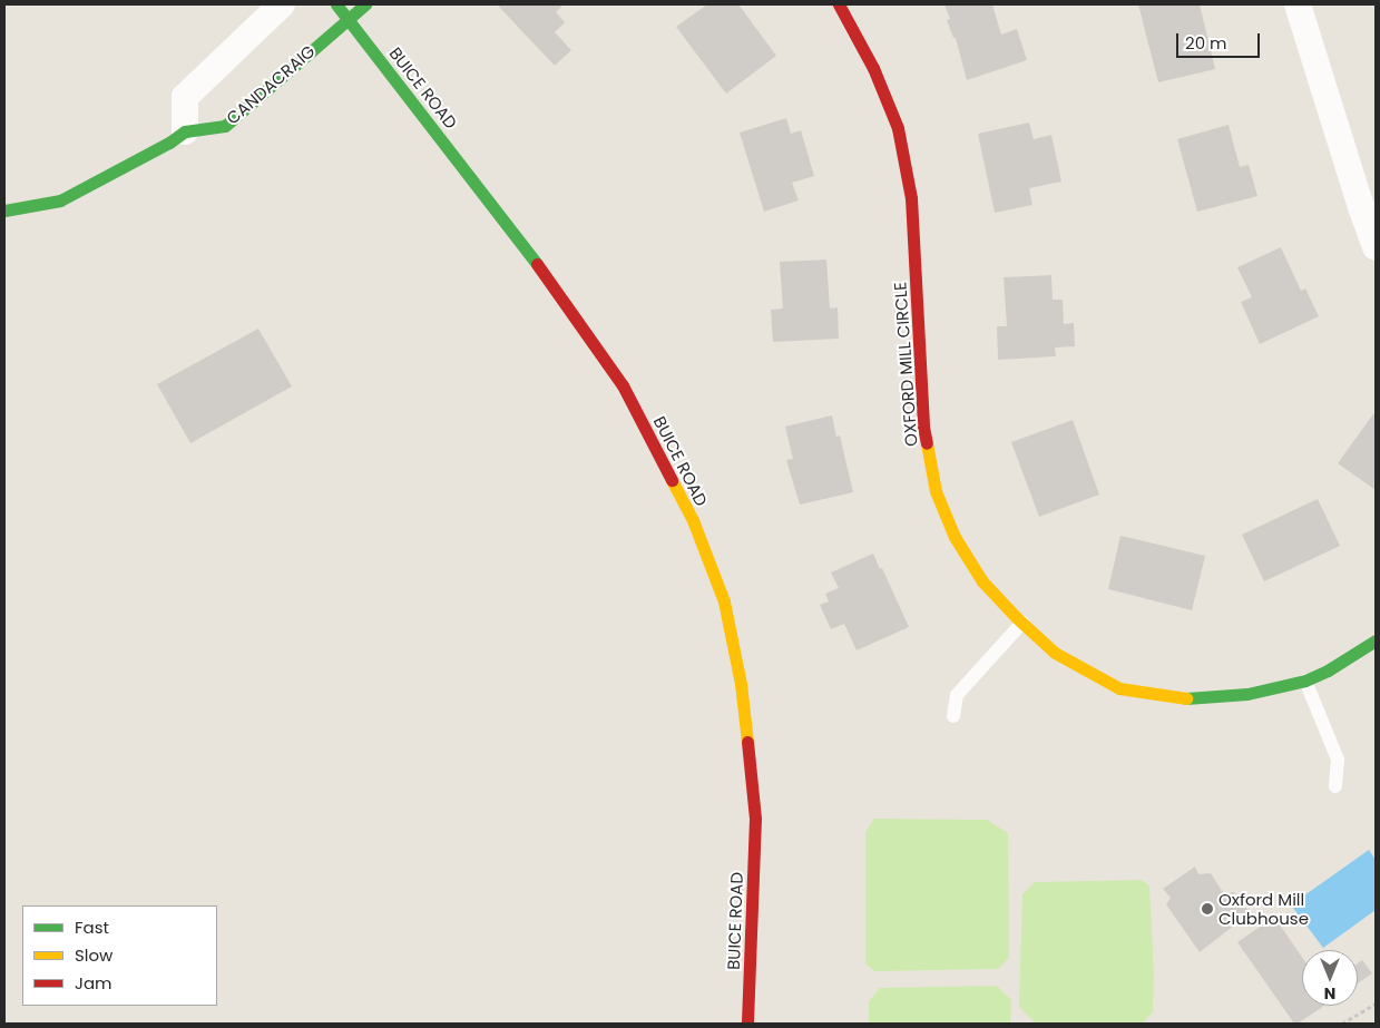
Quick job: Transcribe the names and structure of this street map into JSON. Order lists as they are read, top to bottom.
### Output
{
  "streets": {
    "street": ["CANDACRAIG", "BUICE ROAD", "OXFORD MILL CIRCLE"]
  },
  "crossings": [
    ["CANDACRAIG", "BUICE ROAD"]
  ],
  "places": ["Oxford Mill Clubhouse"],
  "legend": ["Fast", "Slow", "Jam"],
  "scale_bar": "20 m",
  "north": "bottom"
}
